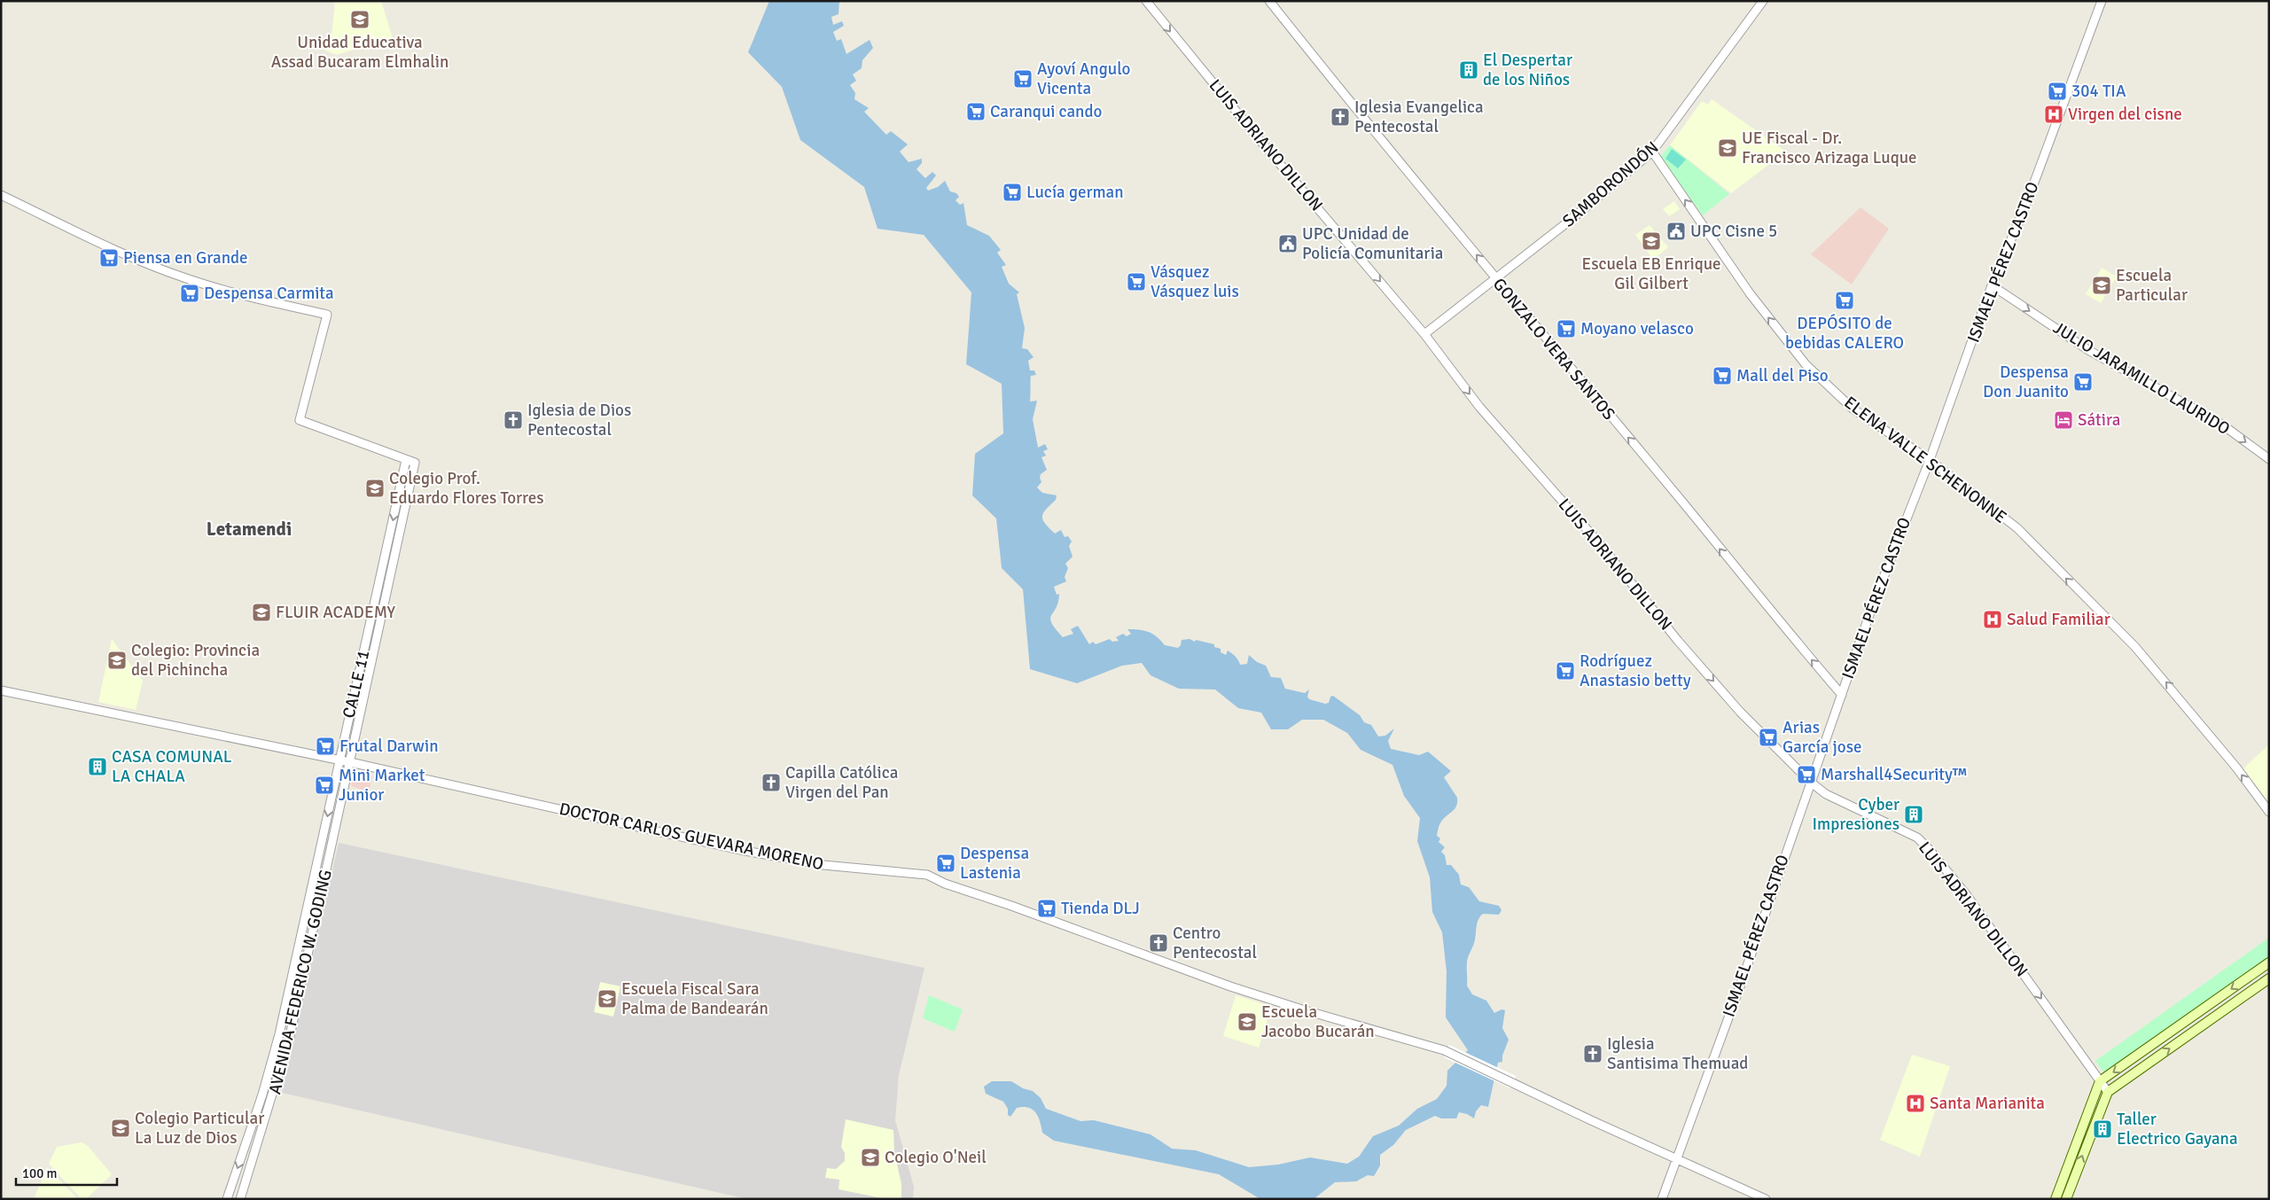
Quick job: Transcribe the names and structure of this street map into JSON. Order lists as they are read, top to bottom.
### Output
{
  "streets": {
    "street": [
      "LUIS ADRIANO DILLON",
      "SAMBORONDÓN",
      "ISMAEL PÉREZ CASTRO",
      "GONZALO VERA SANTOS",
      "JULIO JARAMILLO LAURIDO",
      "ELENA VALLE SCHENONNE",
      "CALLE 11",
      "DOCTOR CARLOS GUEVARA MORENO",
      "AVENIDA FEDERICO W. GODING"
    ]
  },
  "crossings": [
    ["LUIS ADRIANO DILLON", "SAMBORONDÓN"],
    ["LUIS ADRIANO DILLON", "ISMAEL PÉREZ CASTRO"],
    ["SAMBORONDÓN", "GONZALO VERA SANTOS"],
    ["SAMBORONDÓN", "ELENA VALLE SCHENONNE"],
    ["ISMAEL PÉREZ CASTRO", "GONZALO VERA SANTOS"],
    ["ISMAEL PÉREZ CASTRO", "JULIO JARAMILLO LAURIDO"],
    ["ISMAEL PÉREZ CASTRO", "ELENA VALLE SCHENONNE"],
    ["ISMAEL PÉREZ CASTRO", "DOCTOR CARLOS GUEVARA MORENO"],
    ["CALLE 11", "DOCTOR CARLOS GUEVARA MORENO"],
    ["CALLE 11", "AVENIDA FEDERICO W. GODING"],
    ["DOCTOR CARLOS GUEVARA MORENO", "AVENIDA FEDERICO W. GODING"]
  ],
  "one_way": [
    "LUIS ADRIANO DILLON",
    "GONZALO VERA SANTOS",
    "JULIO JARAMILLO LAURIDO",
    "ELENA VALLE SCHENONNE",
    "CALLE 11"
  ],
  "districts": ["Letamendi"],
  "places": {
    "school or university": [
      "Unidad Educativa Assad Bucaram Elmhalin",
      "UE Fiscal - Dr. Francisco Arizaga Luque",
      "Escuela EB Enrique Gil Gilbert",
      "Escuela Particular",
      "Colegio Prof. Eduardo Flores Torres",
      "FLUIR ACADEMY",
      "Colegio: Provincia del Pichincha",
      "Escuela Fiscal Sara Palma de Bandearán",
      "Escuela Jacobo Bucarán",
      "Colegio Particular La Luz de Dios",
      "Colegio O'Neil"
    ],
    "building": [
      "El Despertar de los Niños",
      "CASA COMUNAL LA CHALA",
      "Cyber Impresiones",
      "Taller Electrico Gayana"
    ],
    "supermarket": [
      "Ayoví Angulo Vicenta",
      "304 TIA",
      "Caranqui cando",
      "Lucía german",
      "Piensa en Grande",
      "Vásquez Vásquez luis",
      "Despensa Carmita",
      "DEPÓSITO de bebidas CALERO",
      "Moyano velasco",
      "Mall del Piso",
      "Despensa Don Juanito",
      "Rodríguez Anastasio betty",
      "Arias García jose",
      "Frutal Darwin",
      "Marshall4Security™",
      "Mini Market Junior",
      "Despensa Lastenia",
      "Tienda DLJ"
    ],
    "hospital": ["Virgen del cisne", "Salud Familiar", "Santa Marianita"],
    "church": [
      "Iglesia Evangelica Pentecostal",
      "Iglesia de Dios Pentecostal",
      "Capilla Católica Virgen del Pan",
      "Centro Pentecostal",
      "Iglesia Santisima Themuad"
    ],
    "public building": ["UPC Cisne 5", "UPC Unidad de Policía Comunitaria"],
    "hotel": ["Sátira"]
  },
  "scale_bar": "100 m"
}
